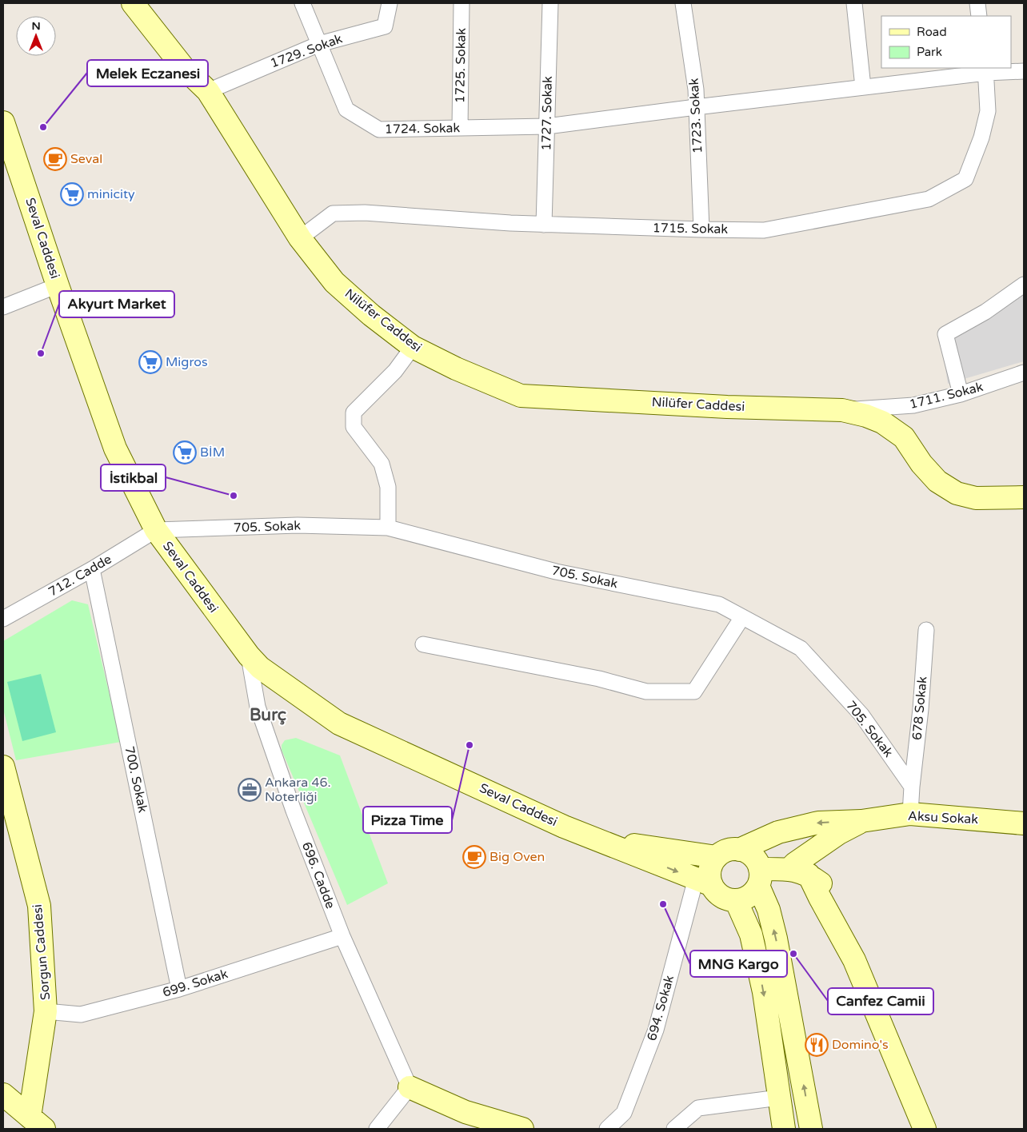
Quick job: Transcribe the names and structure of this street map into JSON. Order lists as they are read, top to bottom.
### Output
{
  "streets": {
    "main road": [
      "Seval Caddesi",
      "Nilüfer Caddesi",
      "Aksu Sokak",
      "Sorgun Caddesi"
    ],
    "street": [
      "1729. Sokak",
      "1725. Sokak",
      "1727. Sokak",
      "1723. Sokak",
      "1724. Sokak",
      "1715. Sokak",
      "1711. Sokak",
      "705. Sokak",
      "712. Cadde",
      "678 Sokak",
      "700. Sokak",
      "696. Cadde",
      "699. Sokak",
      "694. Sokak"
    ]
  },
  "crossings": [
    ["1729. Sokak", "1724. Sokak"],
    ["1729. Sokak", "Nilüfer Caddesi"],
    ["1725. Sokak", "1724. Sokak"],
    ["1727. Sokak", "1724. Sokak"],
    ["1727. Sokak", "1715. Sokak"],
    ["1723. Sokak", "1724. Sokak"],
    ["1723. Sokak", "1715. Sokak"],
    ["1724. Sokak", "1715. Sokak"],
    ["1715. Sokak", "Nilüfer Caddesi"],
    ["Seval Caddesi", "705. Sokak"],
    ["Seval Caddesi", "712. Cadde"],
    ["Seval Caddesi", "Aksu Sokak"],
    ["Seval Caddesi", "696. Cadde"],
    ["Seval Caddesi", "694. Sokak"],
    ["Nilüfer Caddesi", "1711. Sokak"],
    ["705. Sokak", "712. Cadde"],
    ["705. Sokak", "678 Sokak"],
    ["712. Cadde", "700. Sokak"],
    ["700. Sokak", "699. Sokak"],
    ["Aksu Sokak", "694. Sokak"],
    ["696. Cadde", "699. Sokak"],
    ["Sorgun Caddesi", "699. Sokak"]
  ],
  "districts": ["Burç"],
  "places": {
    "other": [
      "Melek Eczanesi",
      "Akyurt Market",
      "İstikbal",
      "Pizza Time",
      "MNG Kargo",
      "Canfez Camii"
    ],
    "cafe": ["Seval", "Big Oven"],
    "supermarket": ["minicity", "Migros", "BİM"],
    "office": ["Ankara 46. Noterliği"],
    "restaurant": ["Domino's"]
  },
  "legend": ["Road", "Park"],
  "north": "top"
}
